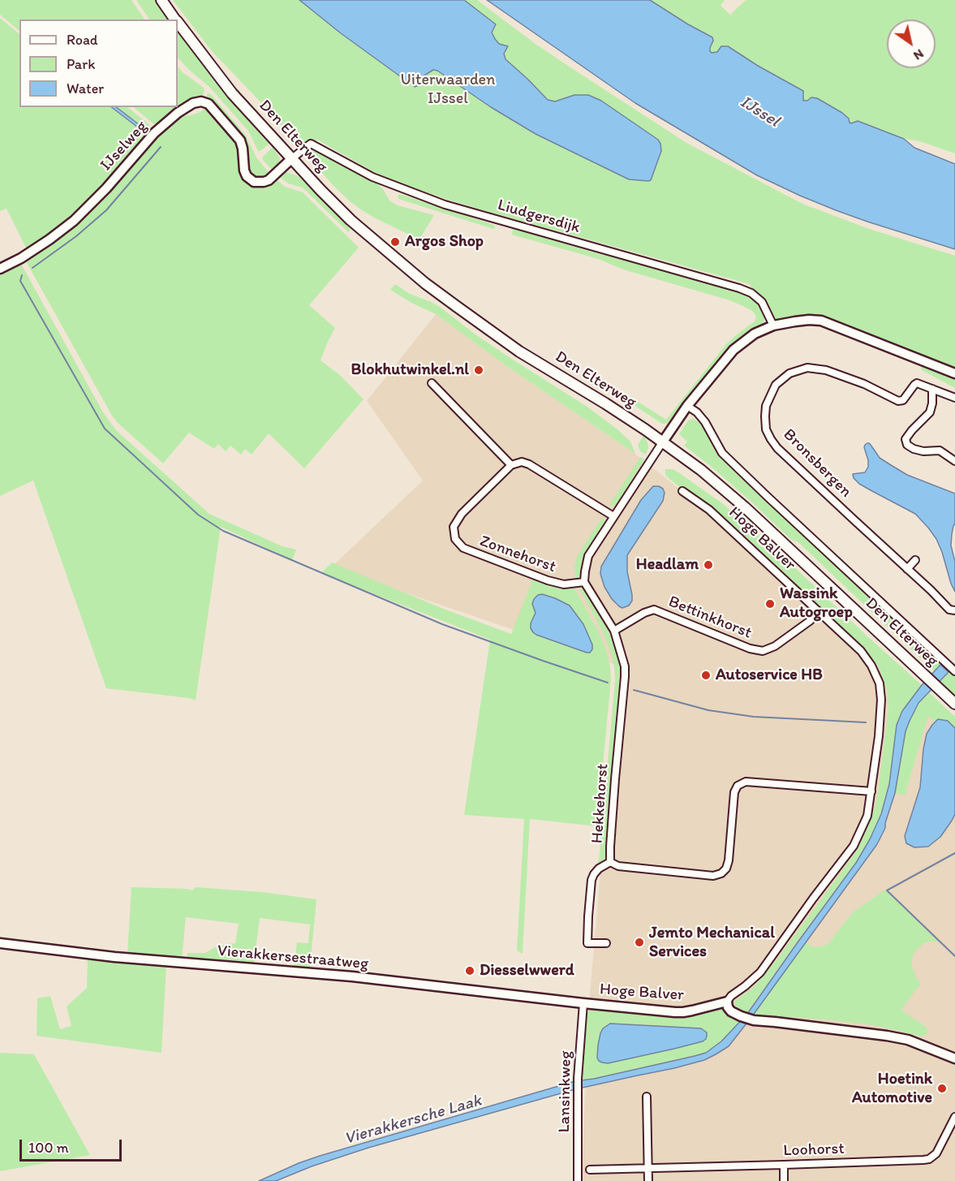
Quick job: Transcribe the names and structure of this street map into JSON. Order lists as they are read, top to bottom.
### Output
{
  "streets": {
    "main road": ["Den Elterweg"],
    "street": [
      "IJselweg",
      "Liudgersdijk",
      "Bronsbergen",
      "Hoge Balver",
      "Zonnehorst",
      "Bettinkhorst",
      "Hekkehorst",
      "Vierakkersestraatweg",
      "Lansinkweg",
      "Loohorst"
    ]
  },
  "crossings": [
    ["Den Elterweg", "IJselweg"],
    ["Den Elterweg", "Liudgersdijk"],
    ["IJselweg", "Liudgersdijk"],
    ["Hoge Balver", "Bettinkhorst"],
    ["Hoge Balver", "Vierakkersestraatweg"],
    ["Hoge Balver", "Lansinkweg"],
    ["Zonnehorst", "Hekkehorst"],
    ["Bettinkhorst", "Hekkehorst"],
    ["Vierakkersestraatweg", "Lansinkweg"]
  ],
  "water": ["IJssel", "Vierakkersche Laak"],
  "parks": ["Uiterwaarden IJssel"],
  "places": [
    "Argos Shop",
    "Blokhutwinkel.nl",
    "Headlam",
    "Wassink Autogroep",
    "Autoservice HB",
    "Jemto Mechanical Services",
    "Diesselwwerd",
    "Hoetink Automotive"
  ],
  "legend": ["Road", "Park", "Water"],
  "scale_bar": "100 m",
  "north": "bottom right"
}
